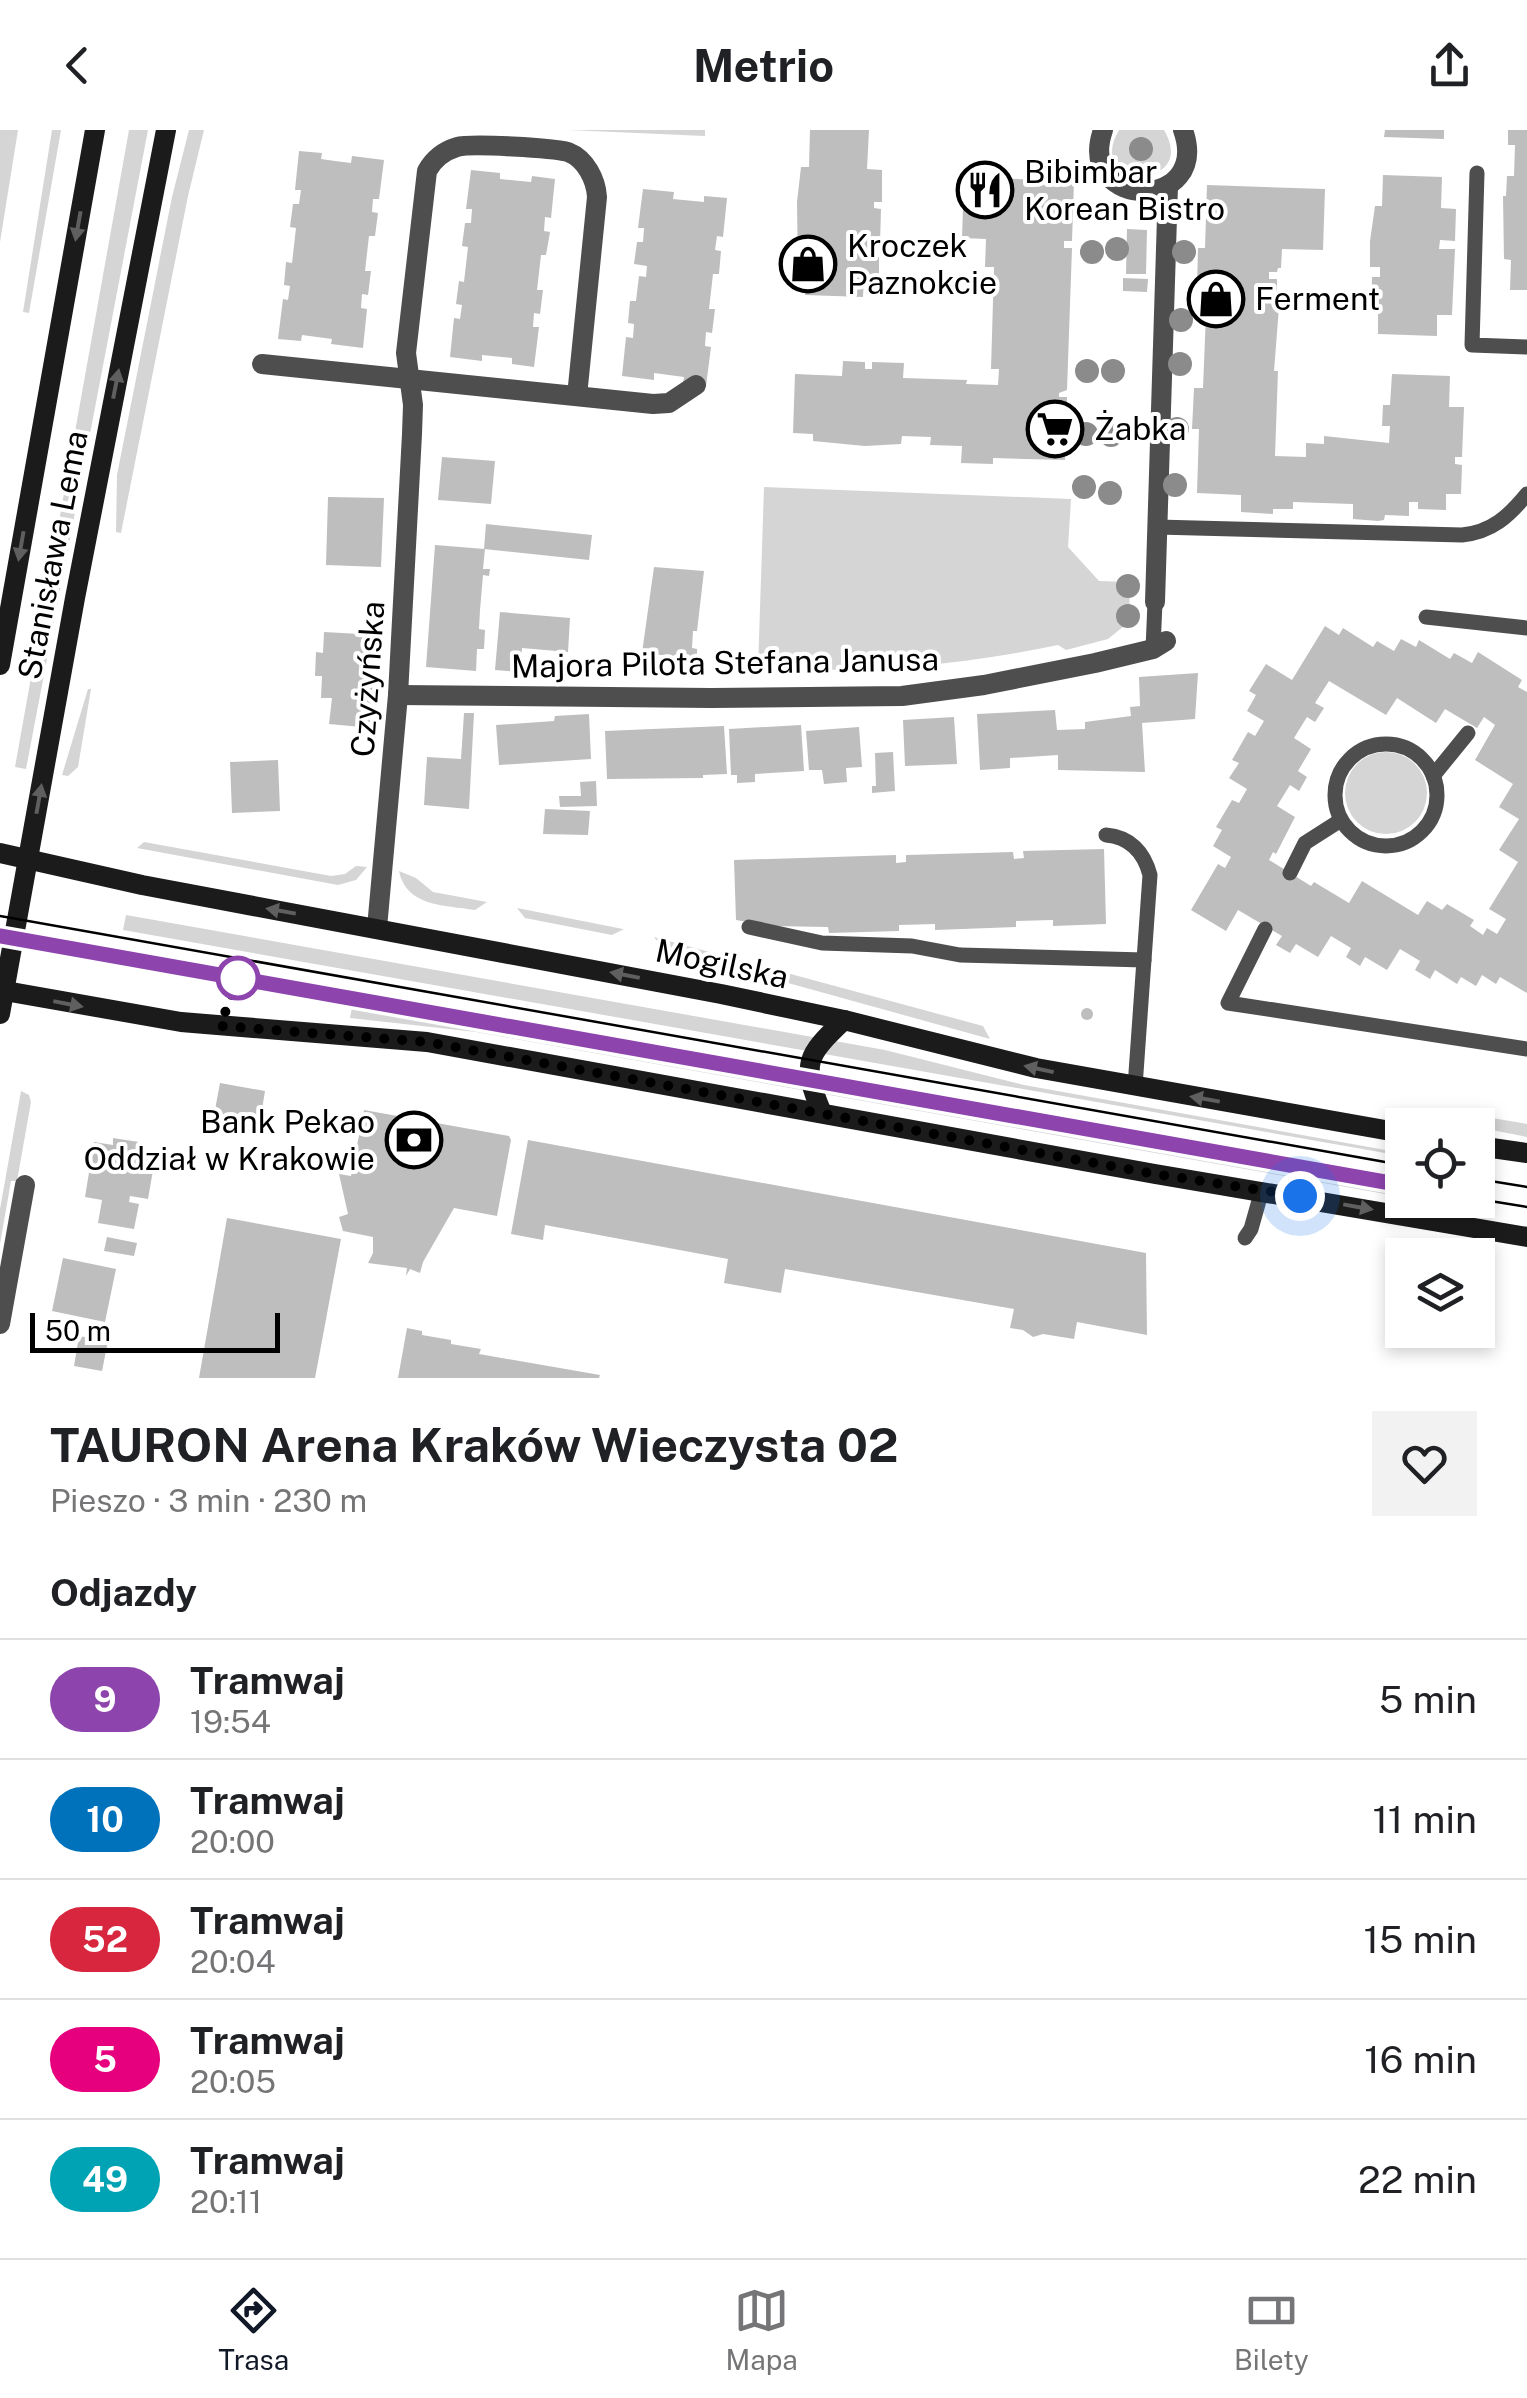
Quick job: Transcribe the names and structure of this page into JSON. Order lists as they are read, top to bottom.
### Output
{
  "streets": {
    "main road": ["Stanisława Lema", "Mogilska"],
    "street": ["Majora Pilota Stefana Janusa", "Czyżyńska"]
  },
  "crossings": [
    ["Stanisława Lema", "Mogilska"],
    ["Majora Pilota Stefana Janusa", "Czyżyńska"],
    ["Czyżyńska", "Mogilska"]
  ],
  "places": {
    "restaurant": ["Bibimbar Korean Bistro"],
    "shop": ["Kroczek Paznokcie", "Ferment"],
    "supermarket": ["Żabka"],
    "bank": ["Bank Pekao Oddział w Krakowie"]
  },
  "lines": ["tram line 9"],
  "scale_bar": "50 m",
  "page": {
    "header": "Metrio",
    "scale": "50 m",
    "heading": [
      ["TAURON Arena Kraków Wieczysta 02", "Pieszo · 3 min · 230 m"],
      "Odjazdy"
    ],
    "list": [
      {
        "mark": "9",
        "name": "Tramwaj",
        "note": "19:54",
        "value": "5 min"
      },
      {
        "mark": "10",
        "name": "Tramwaj",
        "note": "20:00",
        "value": "11 min"
      },
      {
        "mark": "52",
        "name": "Tramwaj",
        "note": "20:04",
        "value": "15 min"
      },
      {
        "mark": "5",
        "name": "Tramwaj",
        "note": "20:05",
        "value": "16 min"
      },
      {
        "mark": "49",
        "name": "Tramwaj",
        "note": "20:11",
        "value": "22 min"
      }
    ],
    "tabs": ["Trasa", "Mapa", "Bilety"]
  }
}
